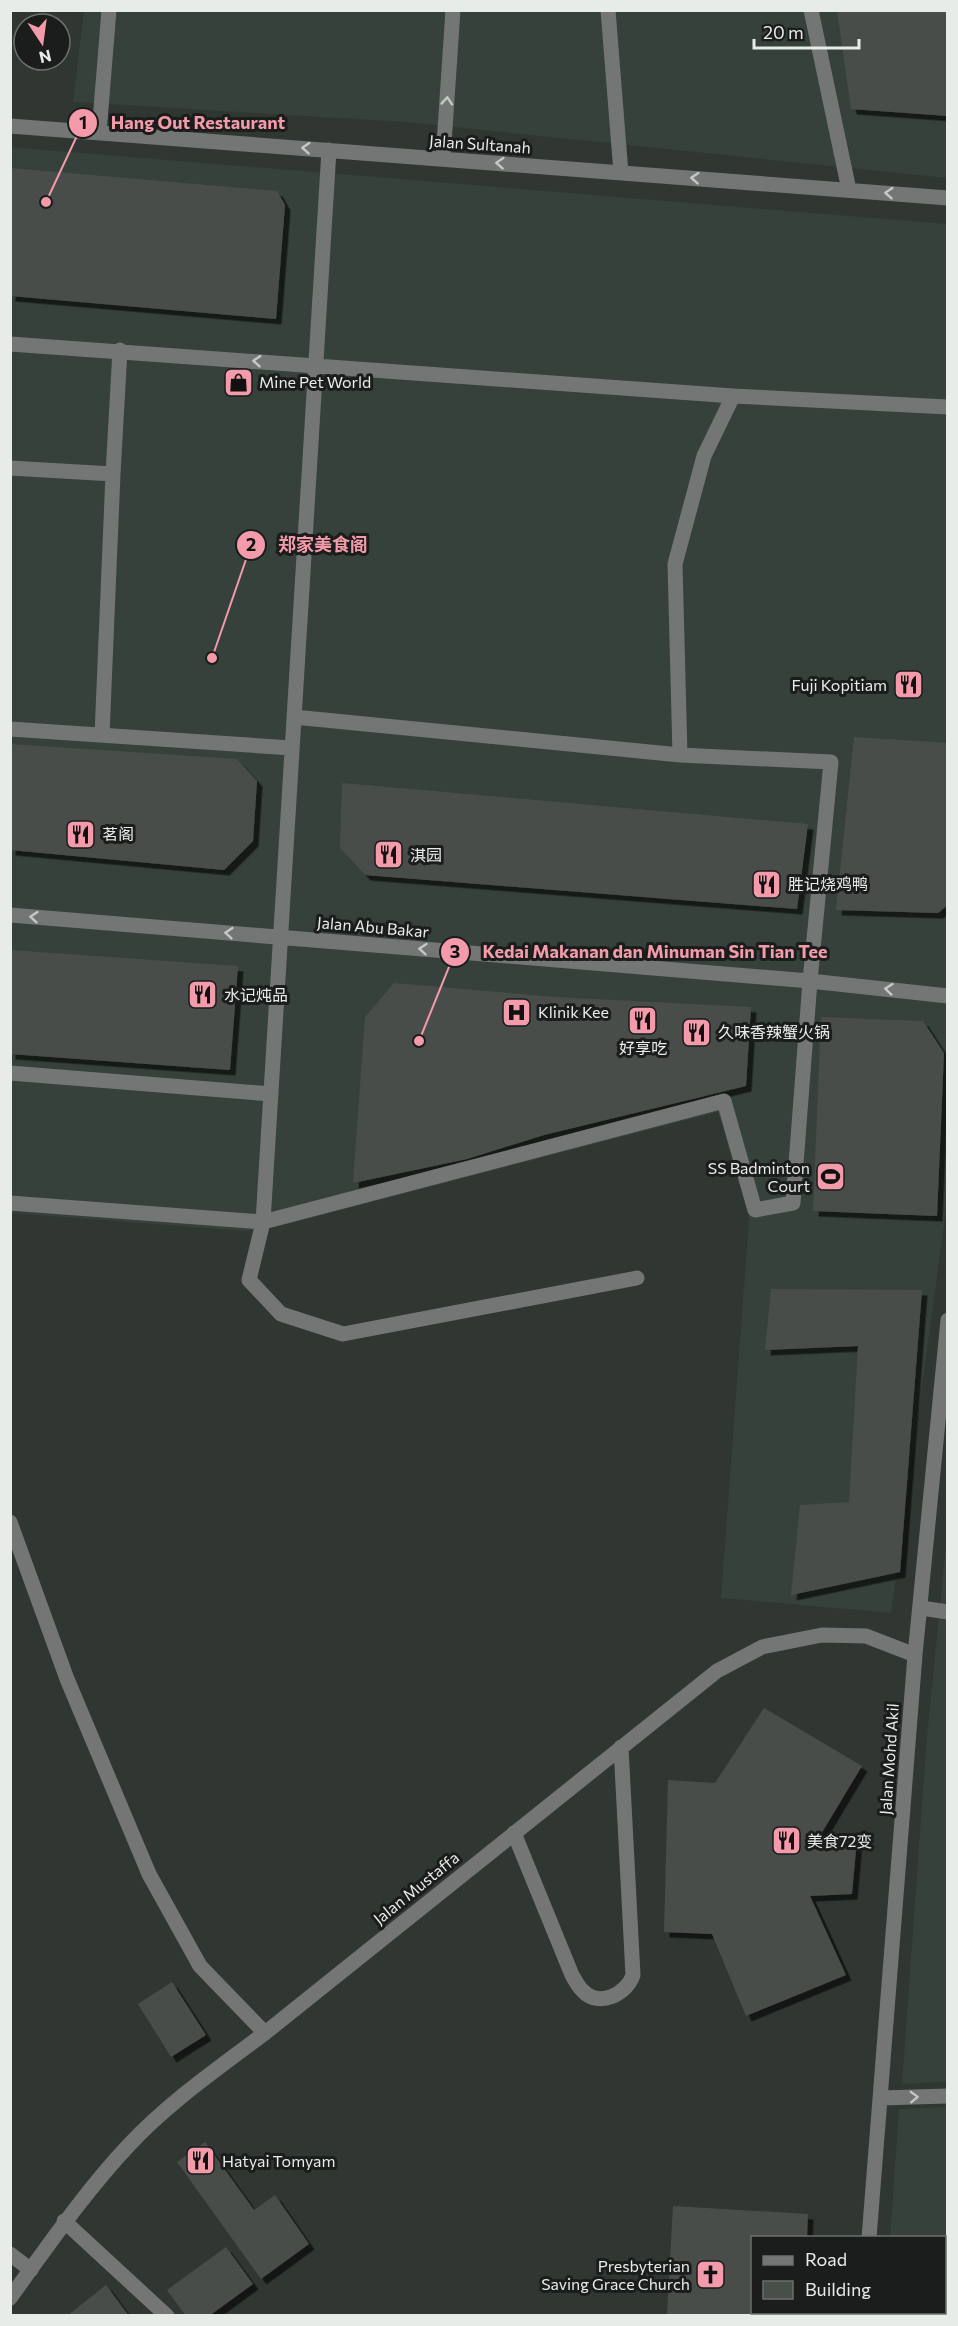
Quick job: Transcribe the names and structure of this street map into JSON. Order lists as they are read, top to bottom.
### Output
{
  "streets": {
    "street": [
      "Jalan Sultanah",
      "Jalan Abu Bakar",
      "Jalan Mohd Akil",
      "Jalan Mustaffa"
    ]
  },
  "crossings": [
    ["Jalan Mohd Akil", "Jalan Mustaffa"]
  ],
  "one_way": ["Jalan Sultanah", "Jalan Abu Bakar"],
  "places": {
    "other": ["Hang Out Restaurant", "郑家美食阁", "Kedai Makanan dan Minuman Sin Tian Tee"],
    "shop": ["Mine Pet World"],
    "restaurant": [
      "Fuji Kopitiam",
      "茗阁",
      "淇园",
      "胜记烧鸡鸭",
      "水记炖品",
      "好享吃",
      "久味香辣蟹火锅",
      "美食72变",
      "Hatyai Tomyam"
    ],
    "hospital": ["Klinik Kee"],
    "sports": ["SS Badminton Court"],
    "church": ["Presbyterian Saving Grace Church"]
  },
  "legend": ["Road", "Building"],
  "scale_bar": "20 m",
  "north": "bottom"
}
